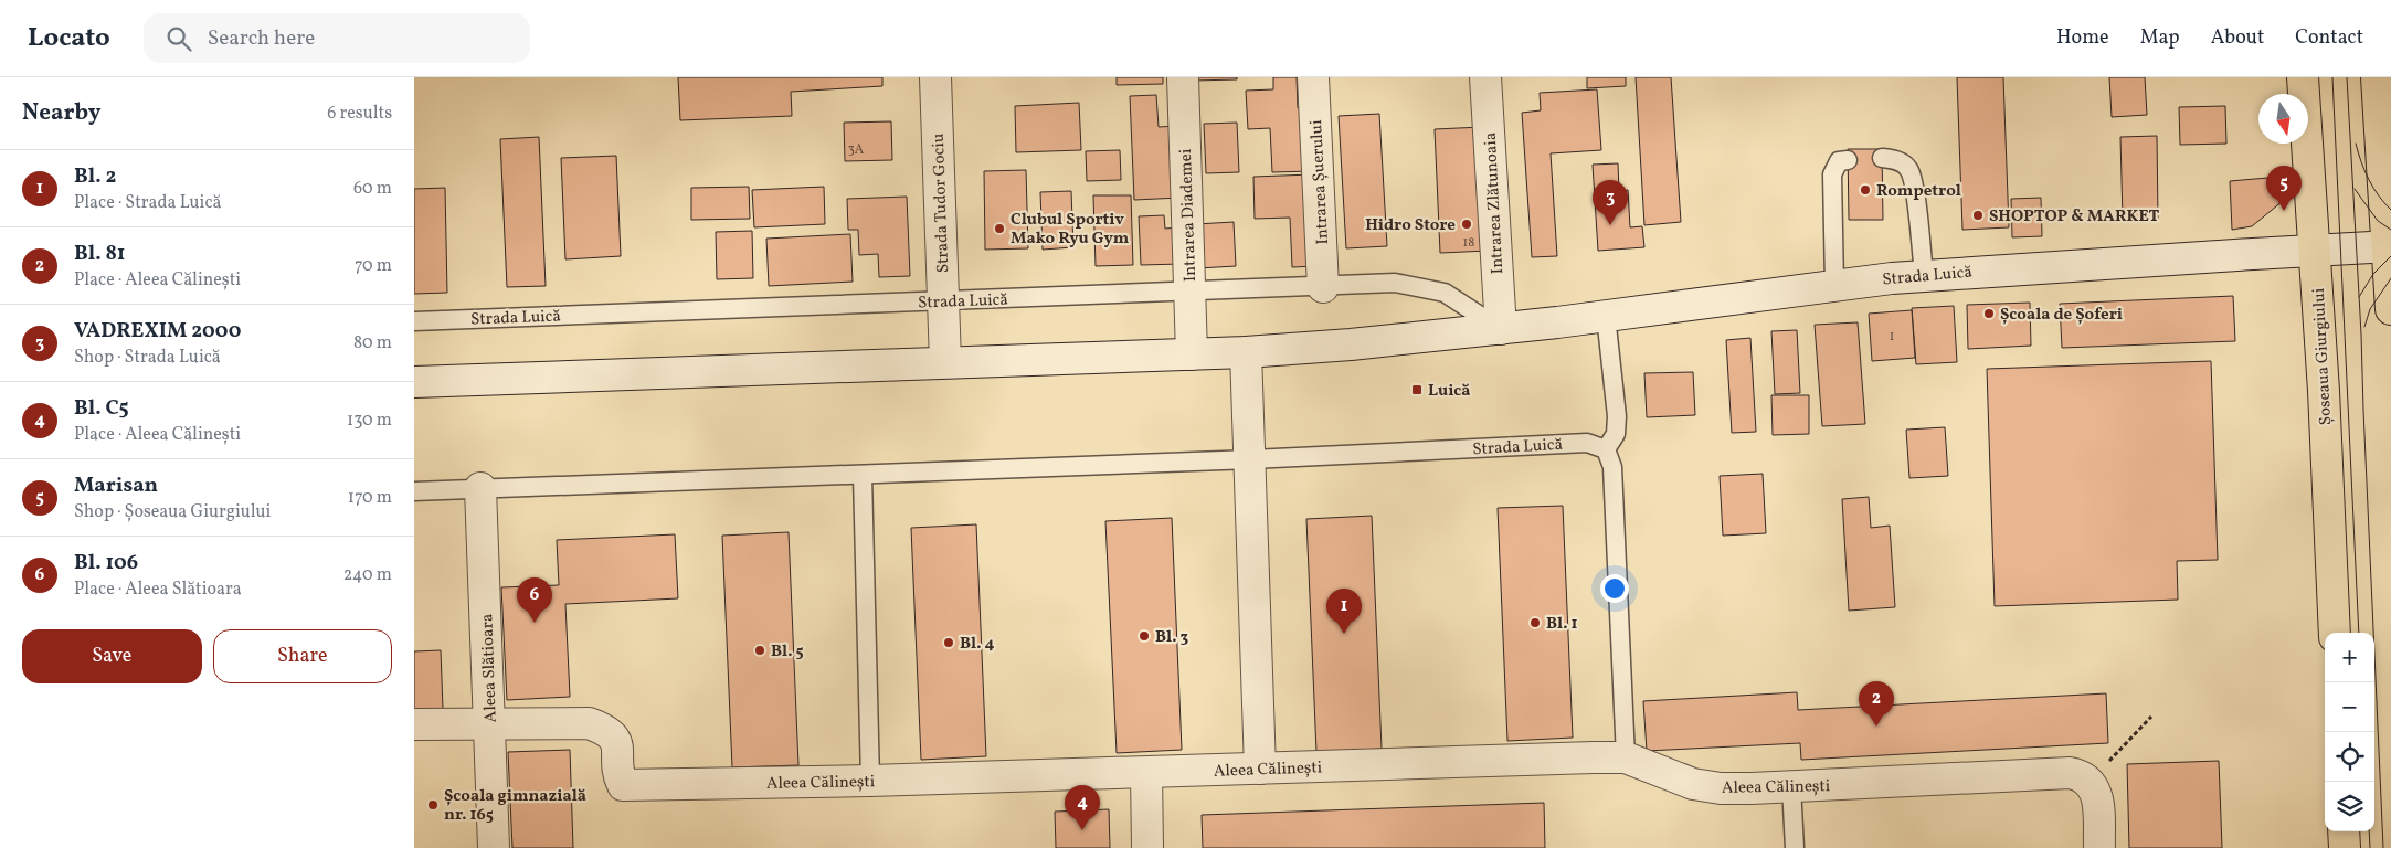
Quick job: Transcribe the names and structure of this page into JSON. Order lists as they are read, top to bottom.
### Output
{
  "streets": {
    "main road": ["Șoseaua Giurgiului"],
    "street": [
      "Intrarea Șuerului",
      "Strada Tudor Gociu",
      "Intrarea Zlătunoaia",
      "Intrarea Diademei",
      "Strada Luică",
      "Aleea Slătioara",
      "Aleea Călinești"
    ]
  },
  "crossings": [
    ["Intrarea Șuerului", "Strada Luică"],
    ["Strada Tudor Gociu", "Strada Luică"],
    ["Intrarea Zlătunoaia", "Strada Luică"],
    ["Intrarea Diademei", "Strada Luică"],
    ["Strada Luică", "Șoseaua Giurgiului"],
    ["Strada Luică", "Aleea Slătioara"],
    ["Aleea Slătioara", "Aleea Călinești"]
  ],
  "places": {
    "other": [
      "Rompetrol",
      "SHOPTOP & MARKET",
      "Hidro Store",
      "Clubul Sportiv Mako Ryu Gym",
      "Școala de Șoferi",
      "Bl. 1",
      "Bl. 3",
      "Bl. 4",
      "Bl. 5",
      "Școala gimnazială nr. 165"
    ],
    "transit": ["Luică"]
  },
  "house_numbers": ["3A", "18", "1"],
  "north": "bottom",
  "page": {
    "header": "Locato",
    "search": "Search here",
    "nav": [
      "Home",
      "Map",
      "About",
      "Contact"
    ],
    "heading": ["Nearby", "6 results"],
    "list": [
      {
        "mark": "1",
        "name": "Bl. 2",
        "note": "Place · Strada Luică",
        "value": "60 m"
      },
      {
        "mark": "2",
        "name": "Bl. 81",
        "note": "Place · Aleea Călinești",
        "value": "70 m"
      },
      {
        "mark": "3",
        "name": "VADREXIM 2000",
        "note": "Shop · Strada Luică",
        "value": "80 m"
      },
      {
        "mark": "4",
        "name": "Bl. C5",
        "note": "Place · Aleea Călinești",
        "value": "130 m"
      },
      {
        "mark": "5",
        "name": "Marisan",
        "note": "Shop · Șoseaua Giurgiului",
        "value": "170 m"
      },
      {
        "mark": "6",
        "name": "Bl. 106",
        "note": "Place · Aleea Slătioara",
        "value": "240 m"
      }
    ],
    "pins": [
      "5",
      "3",
      "6",
      "1",
      "2",
      "4"
    ],
    "buttons": ["Save", "Share"],
    "map_buttons": ["+", "−"]
  }
}
